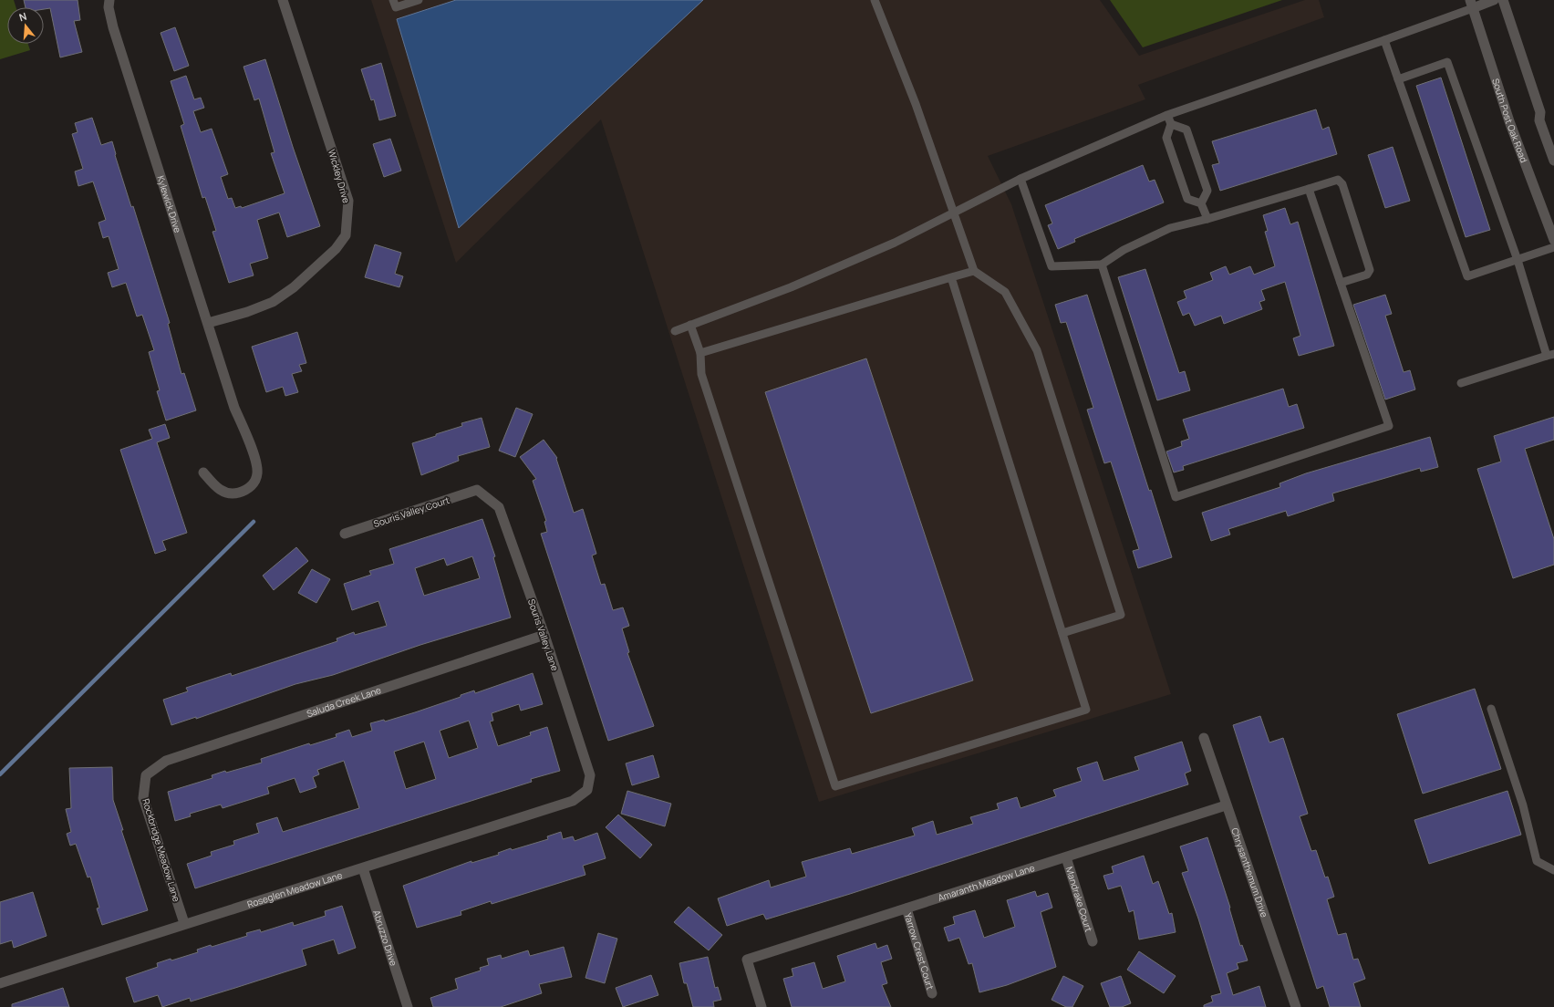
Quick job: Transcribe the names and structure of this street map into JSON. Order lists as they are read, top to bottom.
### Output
{
  "streets": {
    "street": [
      "South Post Oak Road",
      "Wickley Drive",
      "Kylewick Drive",
      "Souris Valley Court",
      "Souris Valley Lane",
      "Saluda Creek Lane",
      "Rockbridge Meadow Lane",
      "Chrysanthemum Drive",
      "Amaranth Meadow Lane",
      "Roseglen Meadow Lane",
      "Mandrake Court",
      "Abruzzo Drive",
      "Yarrow Crest Court"
    ]
  },
  "crossings": [
    ["Wickley Drive", "Kylewick Drive"],
    ["Souris Valley Court", "Souris Valley Lane"],
    ["Souris Valley Lane", "Saluda Creek Lane"],
    ["Souris Valley Lane", "Roseglen Meadow Lane"],
    ["Saluda Creek Lane", "Rockbridge Meadow Lane"],
    ["Rockbridge Meadow Lane", "Roseglen Meadow Lane"],
    ["Chrysanthemum Drive", "Amaranth Meadow Lane"],
    ["Amaranth Meadow Lane", "Mandrake Court"],
    ["Amaranth Meadow Lane", "Yarrow Crest Court"],
    ["Roseglen Meadow Lane", "Abruzzo Drive"]
  ],
  "north": "top"
}
